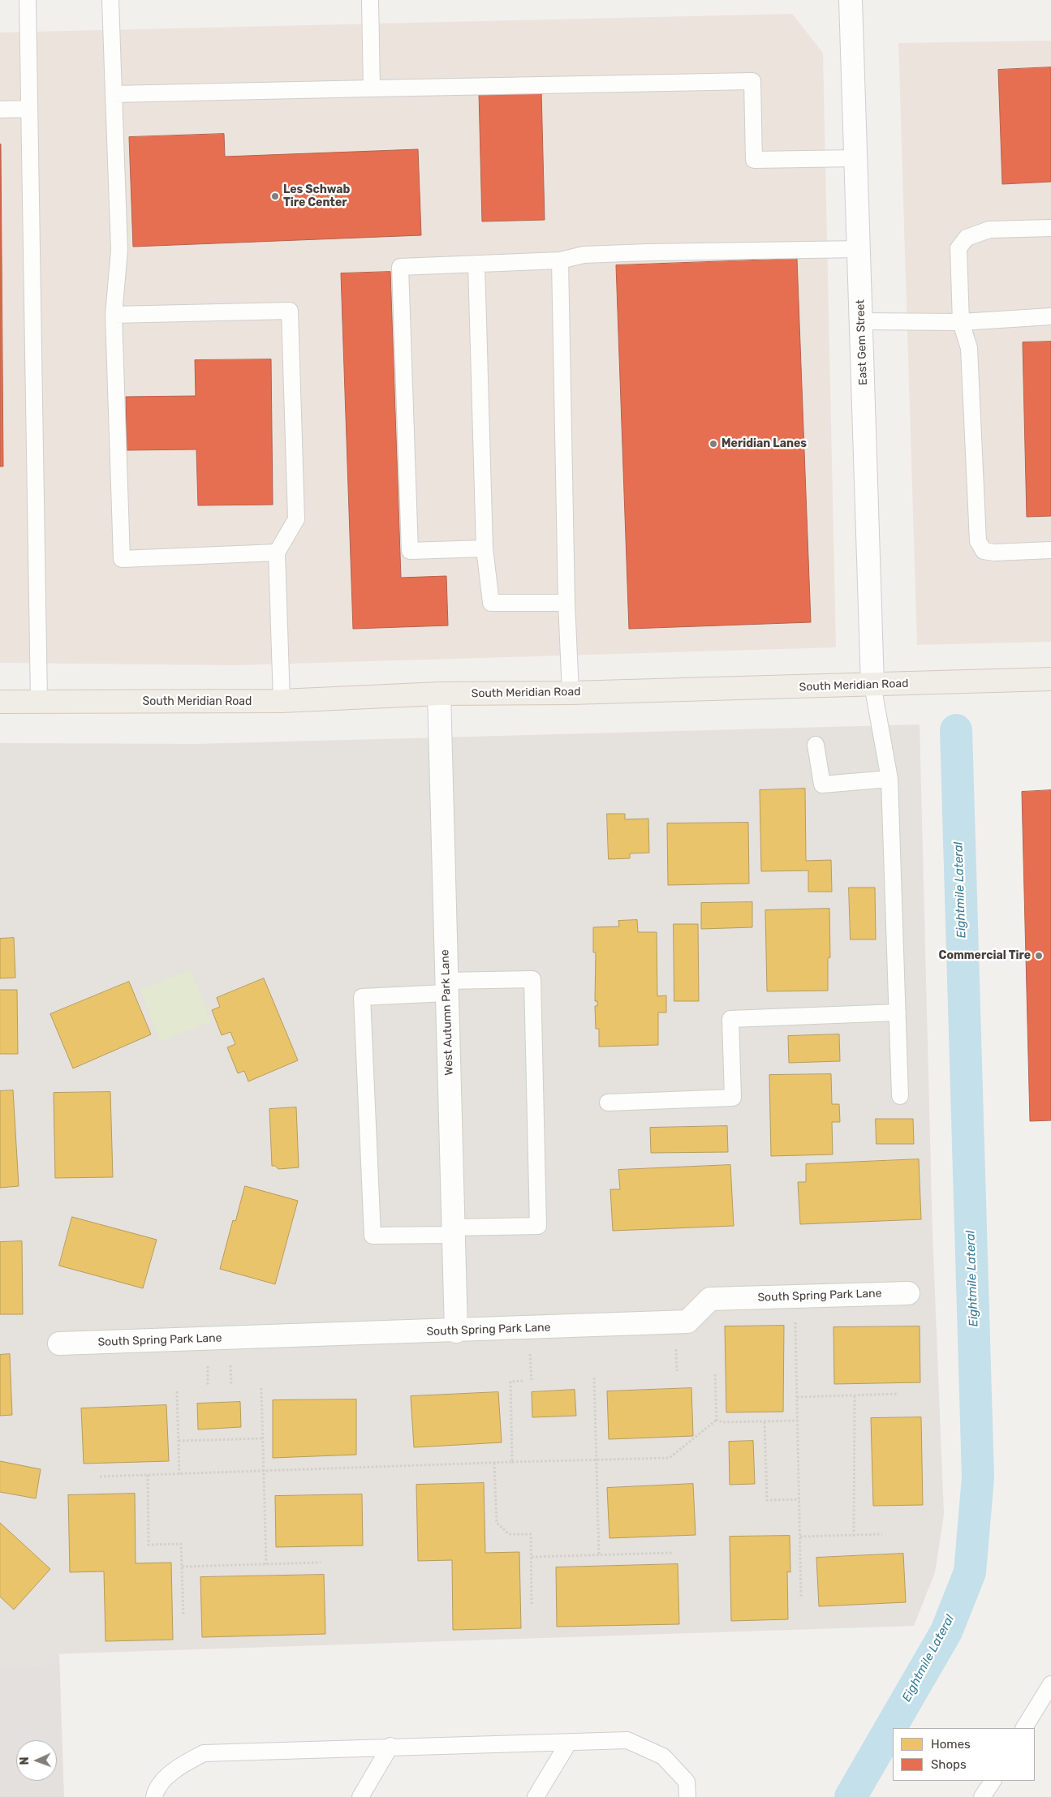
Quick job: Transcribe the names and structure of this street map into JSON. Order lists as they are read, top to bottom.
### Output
{
  "streets": {
    "main road": ["South Meridian Road"],
    "street": ["East Gem Street", "West Autumn Park Lane", "South Spring Park Lane"]
  },
  "crossings": [
    ["East Gem Street", "South Meridian Road"],
    ["South Meridian Road", "West Autumn Park Lane"],
    ["West Autumn Park Lane", "South Spring Park Lane"]
  ],
  "water": ["Eightmile Lateral"],
  "places": ["Les Schwab Tire Center", "Meridian Lanes", "Commercial Tire"],
  "legend": ["Homes", "Shops"],
  "north": "left"
}
